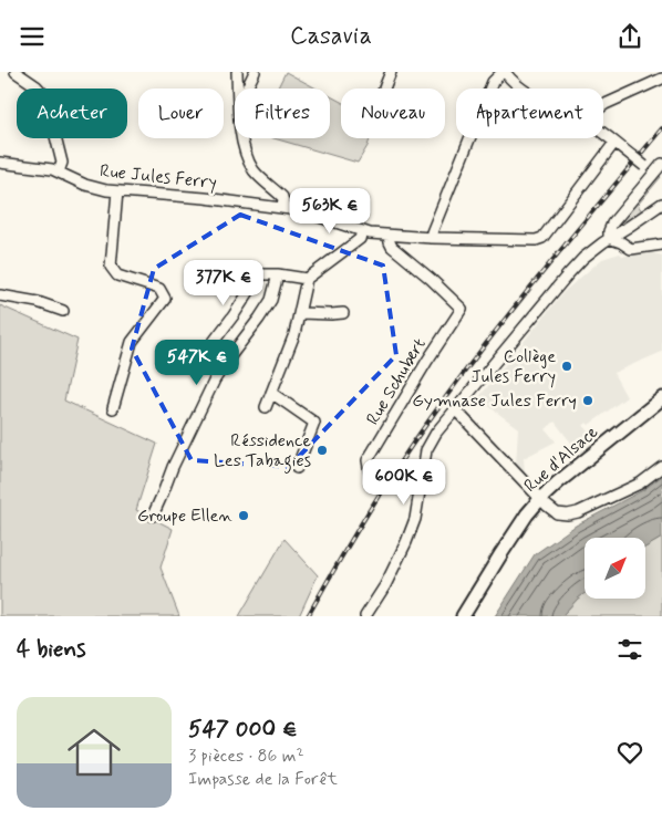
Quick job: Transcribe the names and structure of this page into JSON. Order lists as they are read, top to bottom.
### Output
{
  "streets": {
    "main road": ["Rue d'Alsace"],
    "street": ["Rue Jules Ferry", "Rue Schubert"]
  },
  "crossings": [
    ["Rue Jules Ferry", "Rue Schubert"]
  ],
  "places": [
    "Collège Jules Ferry",
    "Gymnase Jules Ferry",
    "Réssidence Les Tabagies",
    "Groupe Ellen"
  ],
  "north": "top right",
  "page": {
    "header": "Casavia",
    "chip": [
      "Acheter",
      "Louer",
      "Filtres",
      "Nouveau",
      "Appartement"
    ],
    "price": [
      "563K €",
      "377K €",
      "547K €",
      "600K €"
    ],
    "heading": "4 biens",
    "list": [
      {
        "name": "547 000 €",
        "note": "3 pièces · 86 m² · Impasse de la Forêt"
      }
    ]
  }
}
